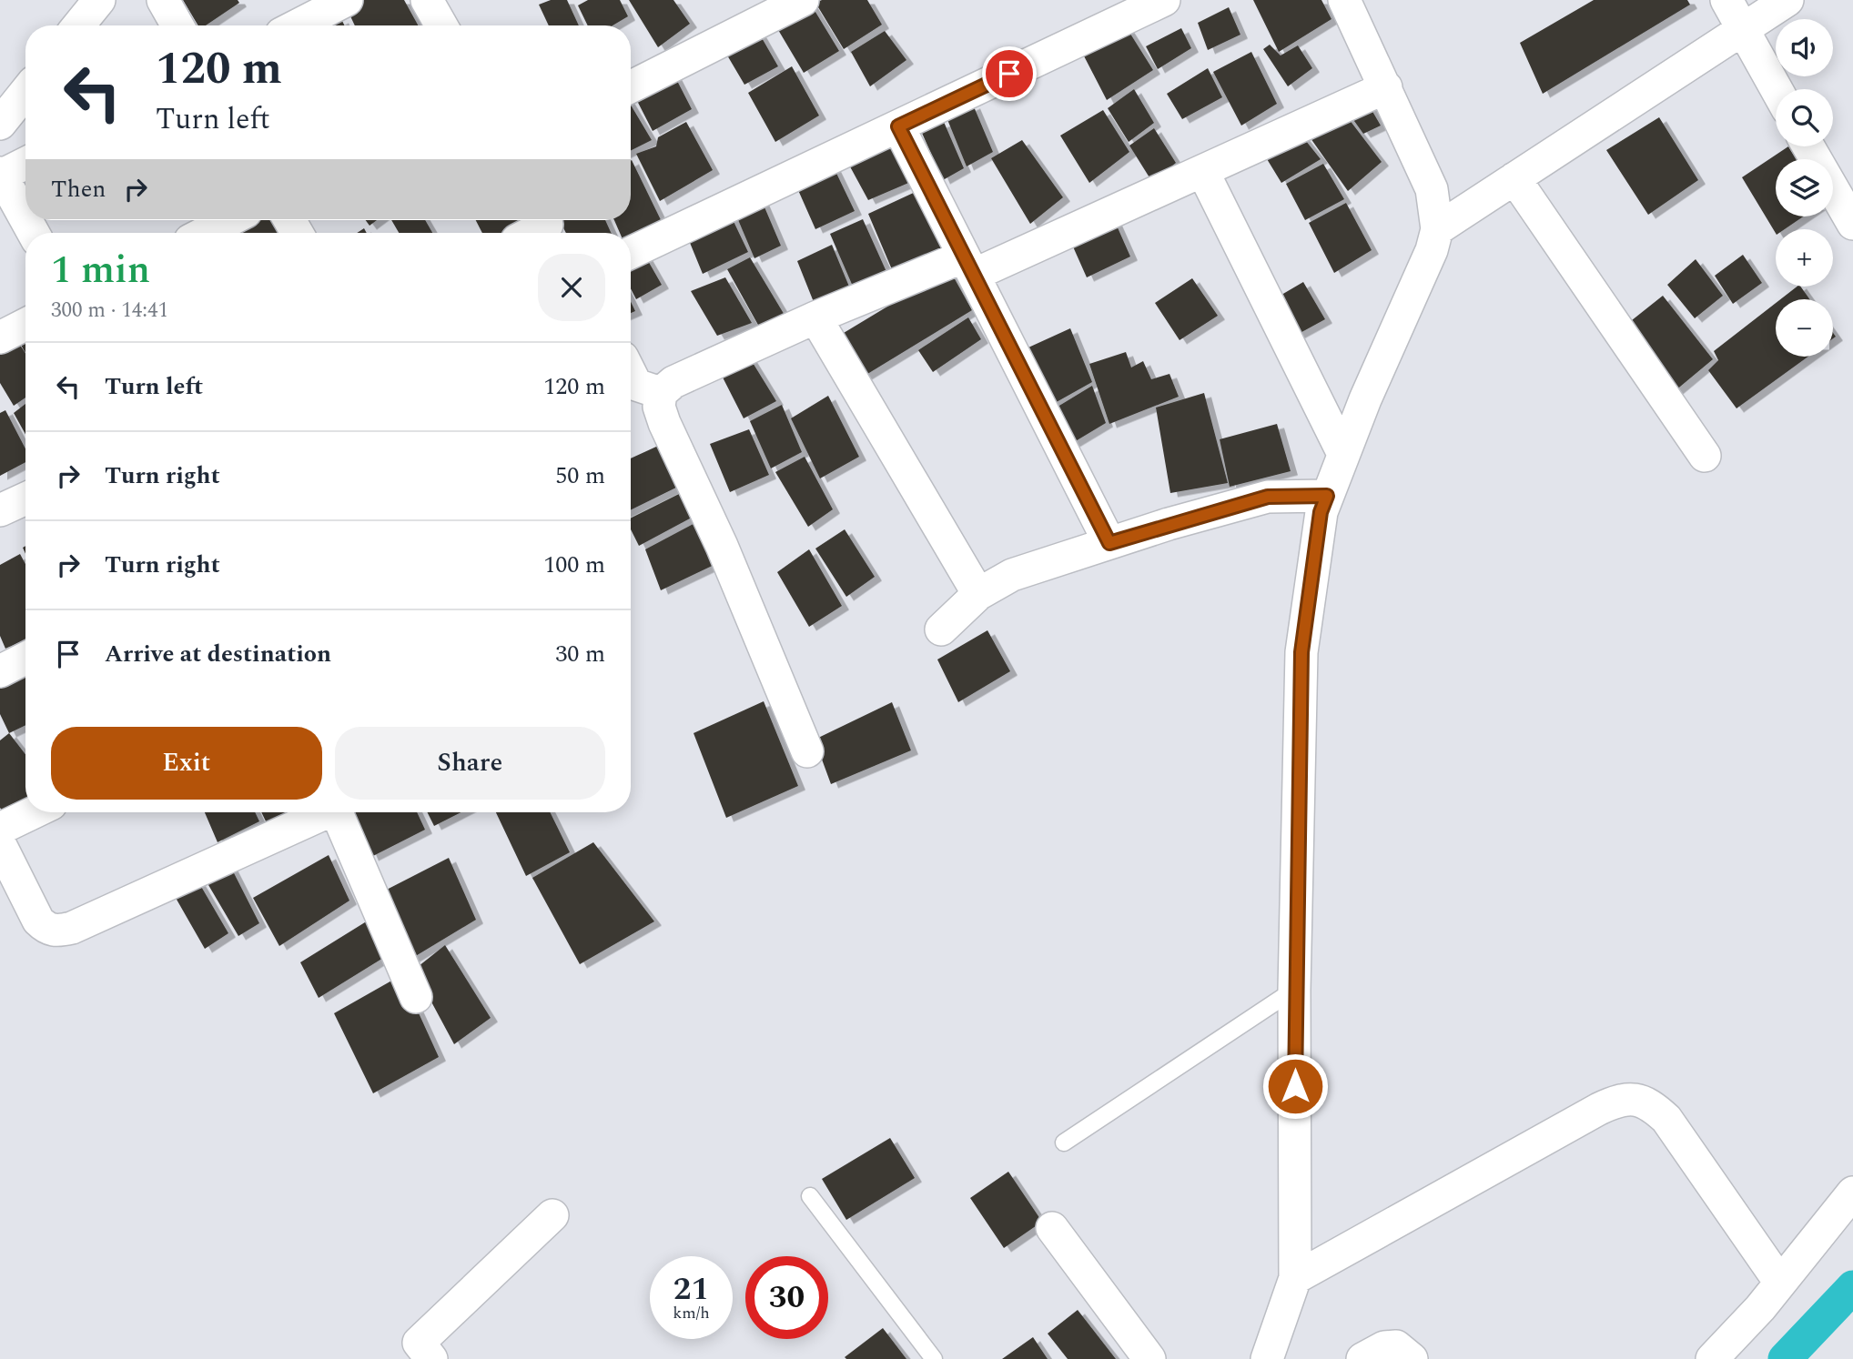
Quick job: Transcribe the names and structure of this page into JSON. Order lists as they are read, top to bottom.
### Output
{
  "page": {
    "map_buttons": ["+", "−"],
    "turn": ["120 m", "Turn left"],
    "then": "Then",
    "heading": ["1 min", "300 m · 14:41"],
    "list": [
      {
        "name": "Turn left",
        "value": "120 m"
      },
      {
        "name": "Turn right",
        "value": "50 m"
      },
      {
        "name": "Turn right",
        "value": "100 m"
      },
      {
        "name": "Arrive at destination",
        "value": "30 m"
      }
    ],
    "buttons": ["Exit", "Share"],
    "speed": "21 km/h",
    "limit": "30"
  }
}
